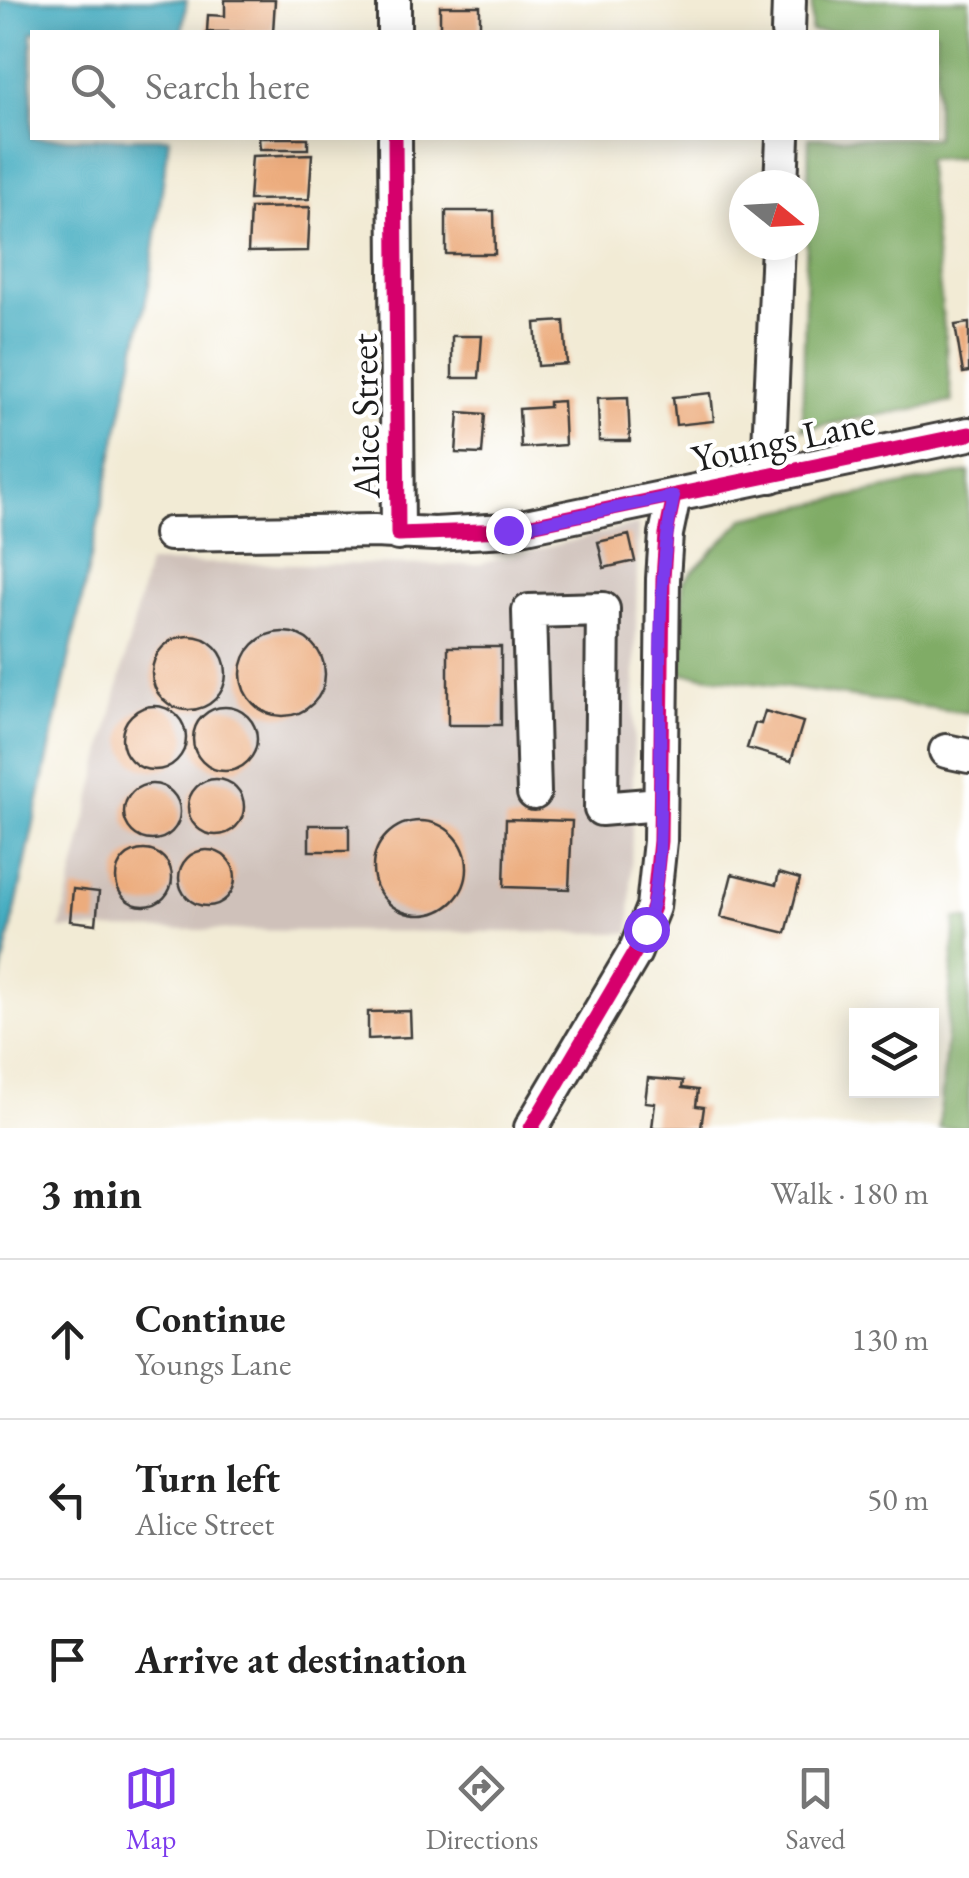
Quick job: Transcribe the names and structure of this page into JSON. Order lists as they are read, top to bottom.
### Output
{
  "streets": {
    "street": ["Alice Street", "Youngs Lane"]
  },
  "crossings": [
    ["Alice Street", "Youngs Lane"]
  ],
  "north": "right",
  "page": {
    "search": "Search here",
    "heading": ["3 min", "Walk · 180 m"],
    "list": [
      ["Continue", "Youngs Lane", "130 m"],
      ["Turn left", "Alice Street", "50 m"],
      "Arrive at destination"
    ],
    "nav": ["Map", "Directions", "Saved"]
  }
}
